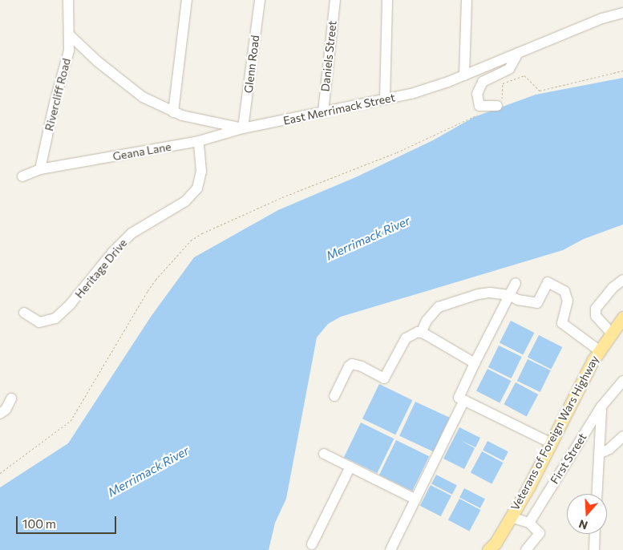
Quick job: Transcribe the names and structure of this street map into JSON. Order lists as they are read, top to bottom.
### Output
{
  "streets": {
    "main road": ["Veterans of Foreign Wars Highway"],
    "street": [
      "Daniels Street",
      "Glenn Road",
      "Rivercliff Road",
      "East Merrimack Street",
      "Geana Lane",
      "Heritage Drive",
      "First Street"
    ]
  },
  "crossings": [
    ["Daniels Street", "East Merrimack Street"],
    ["Glenn Road", "East Merrimack Street"],
    ["Glenn Road", "Geana Lane"],
    ["Rivercliff Road", "East Merrimack Street"],
    ["Rivercliff Road", "Geana Lane"],
    ["East Merrimack Street", "Geana Lane"],
    ["Geana Lane", "Heritage Drive"]
  ],
  "water": ["Merrimack River"],
  "scale_bar": "100 m",
  "north": "bottom"
}
